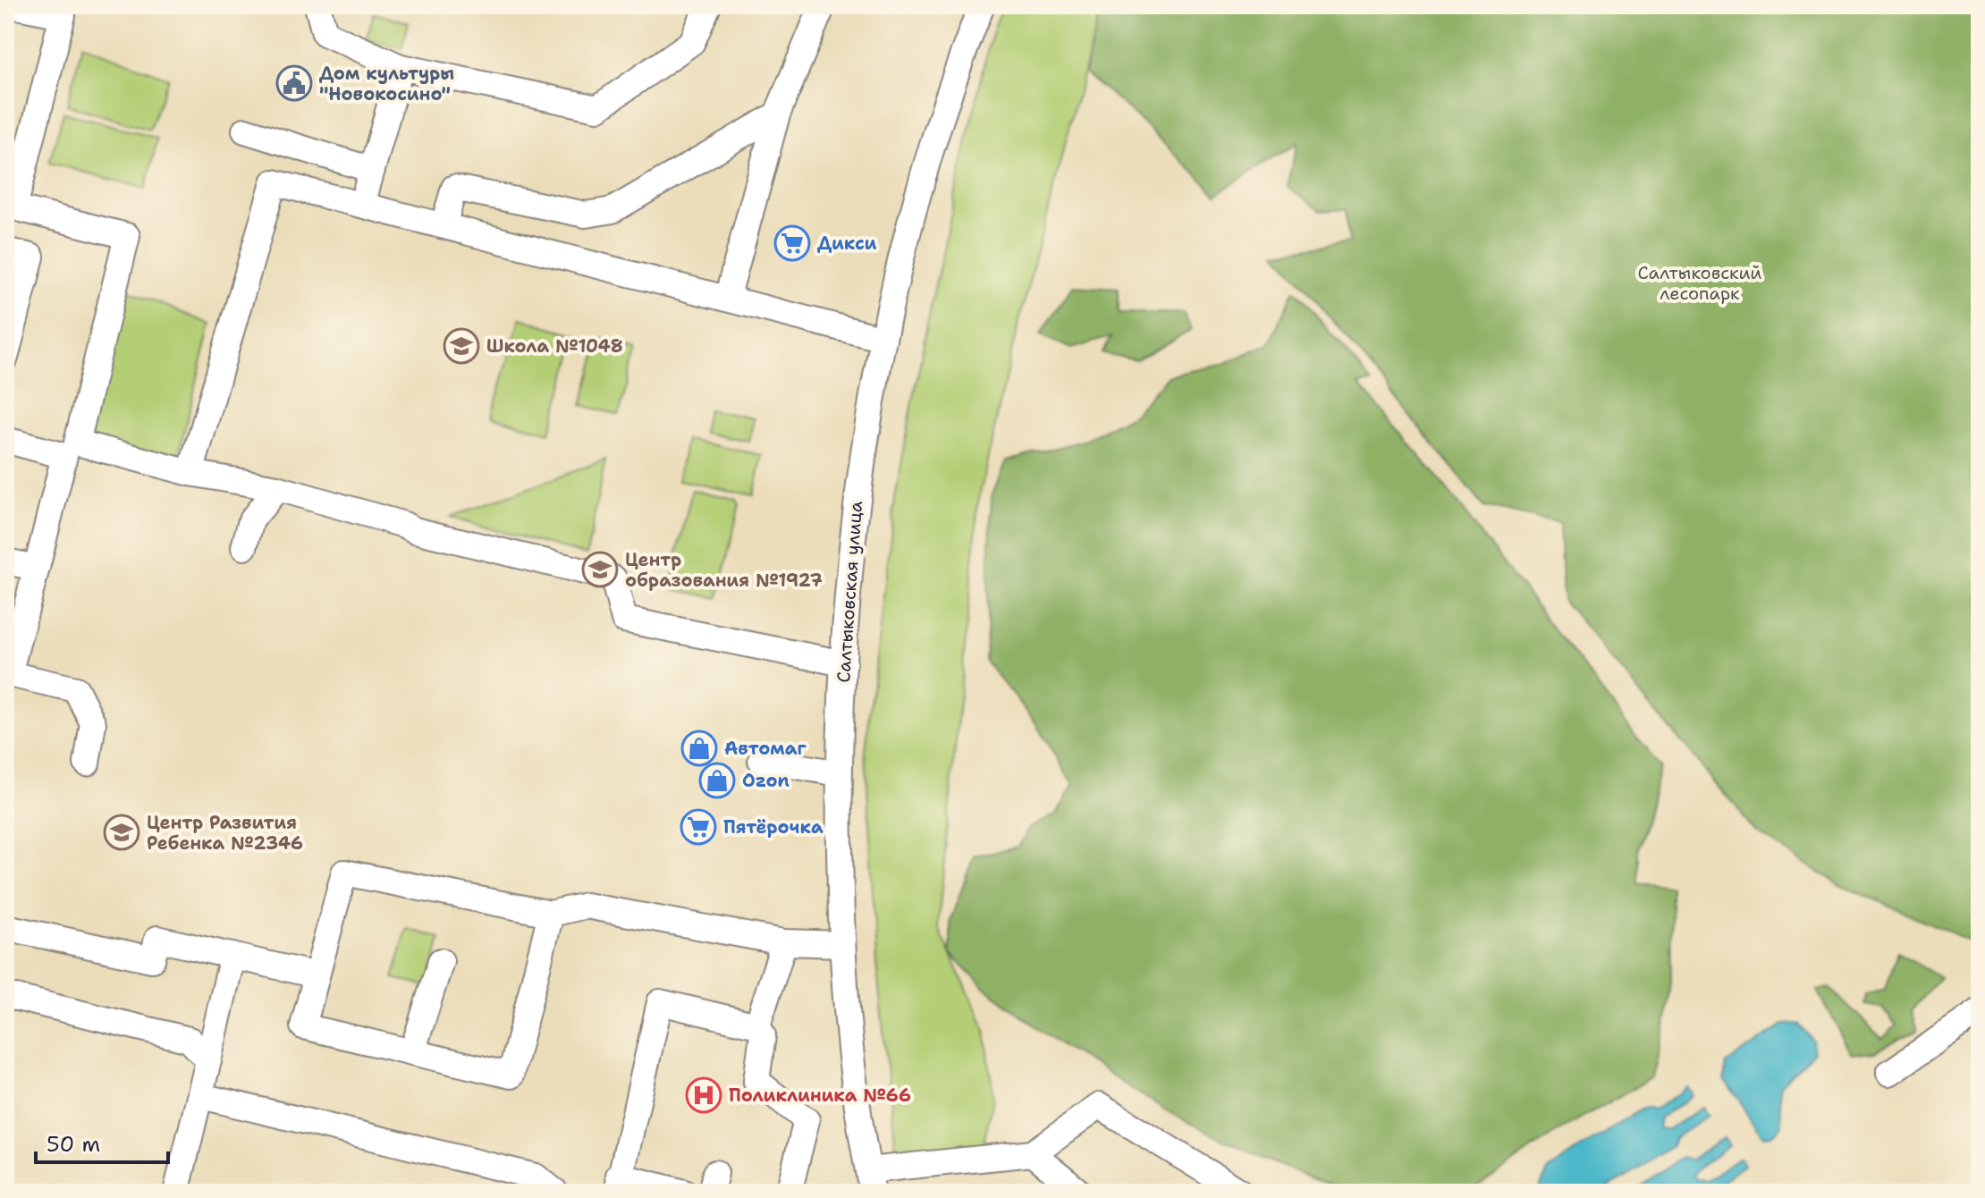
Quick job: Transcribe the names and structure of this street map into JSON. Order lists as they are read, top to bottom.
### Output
{
  "streets": {
    "street": ["Салтыковская улица"]
  },
  "parks": ["Салтыковский лесопарк"],
  "places": {
    "public building": ["Дом культуры \"Новокосино\""],
    "supermarket": ["Дикси", "Пятёрочка"],
    "school or university": ["Школа №1048", "Центр образования №1927", "Центр Развития Ребенка №2346"],
    "shop": ["Автомаг", "Ozon"],
    "hospital": ["Поликлиника №66"]
  },
  "scale_bar": "50 m"
}
